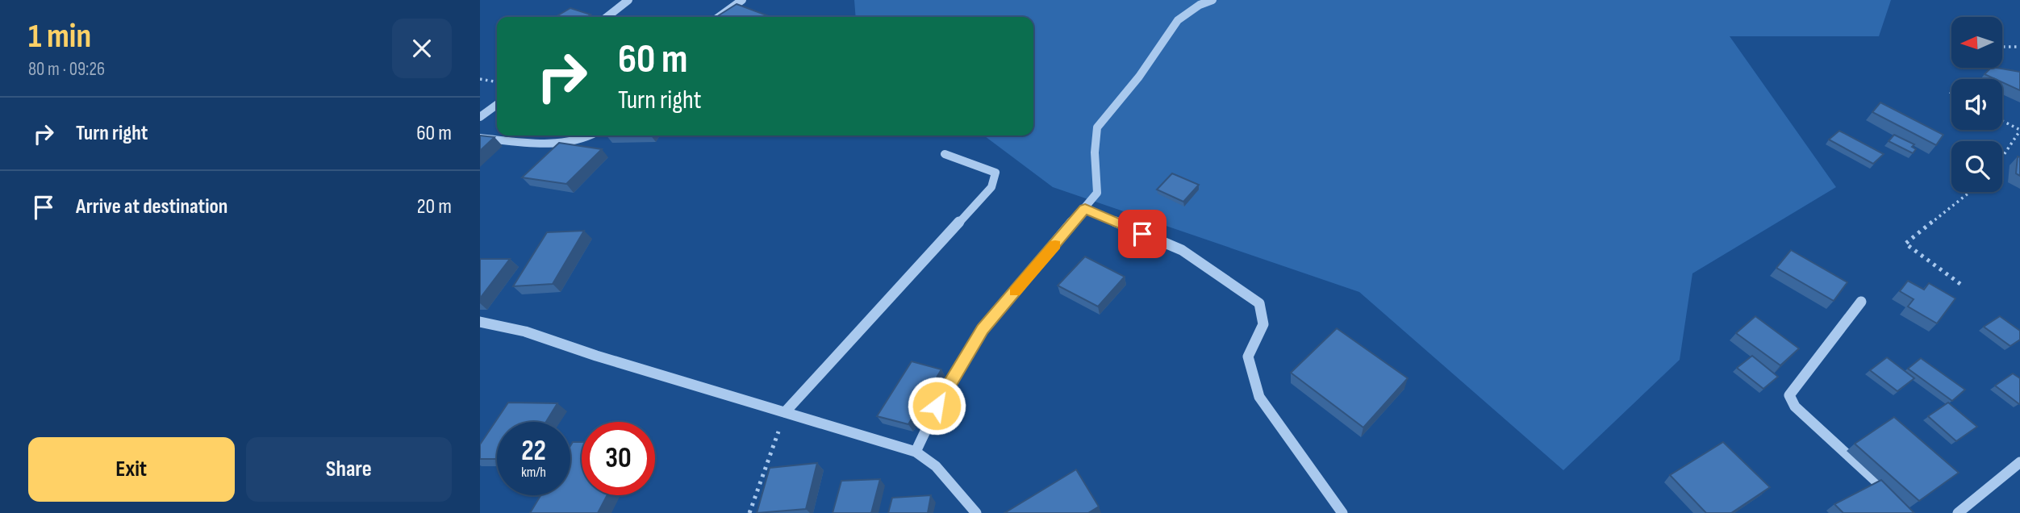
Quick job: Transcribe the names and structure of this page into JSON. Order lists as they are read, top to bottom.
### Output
{
  "north": "left",
  "page": {
    "heading": ["1 min", "80 m · 09:26"],
    "turn": ["60 m", "Turn right"],
    "list": [
      {
        "name": "Turn right",
        "value": "60 m"
      },
      {
        "name": "Arrive at destination",
        "value": "20 m"
      }
    ],
    "speed": "22 km/h",
    "limit": "30",
    "buttons": ["Exit", "Share"]
  }
}
